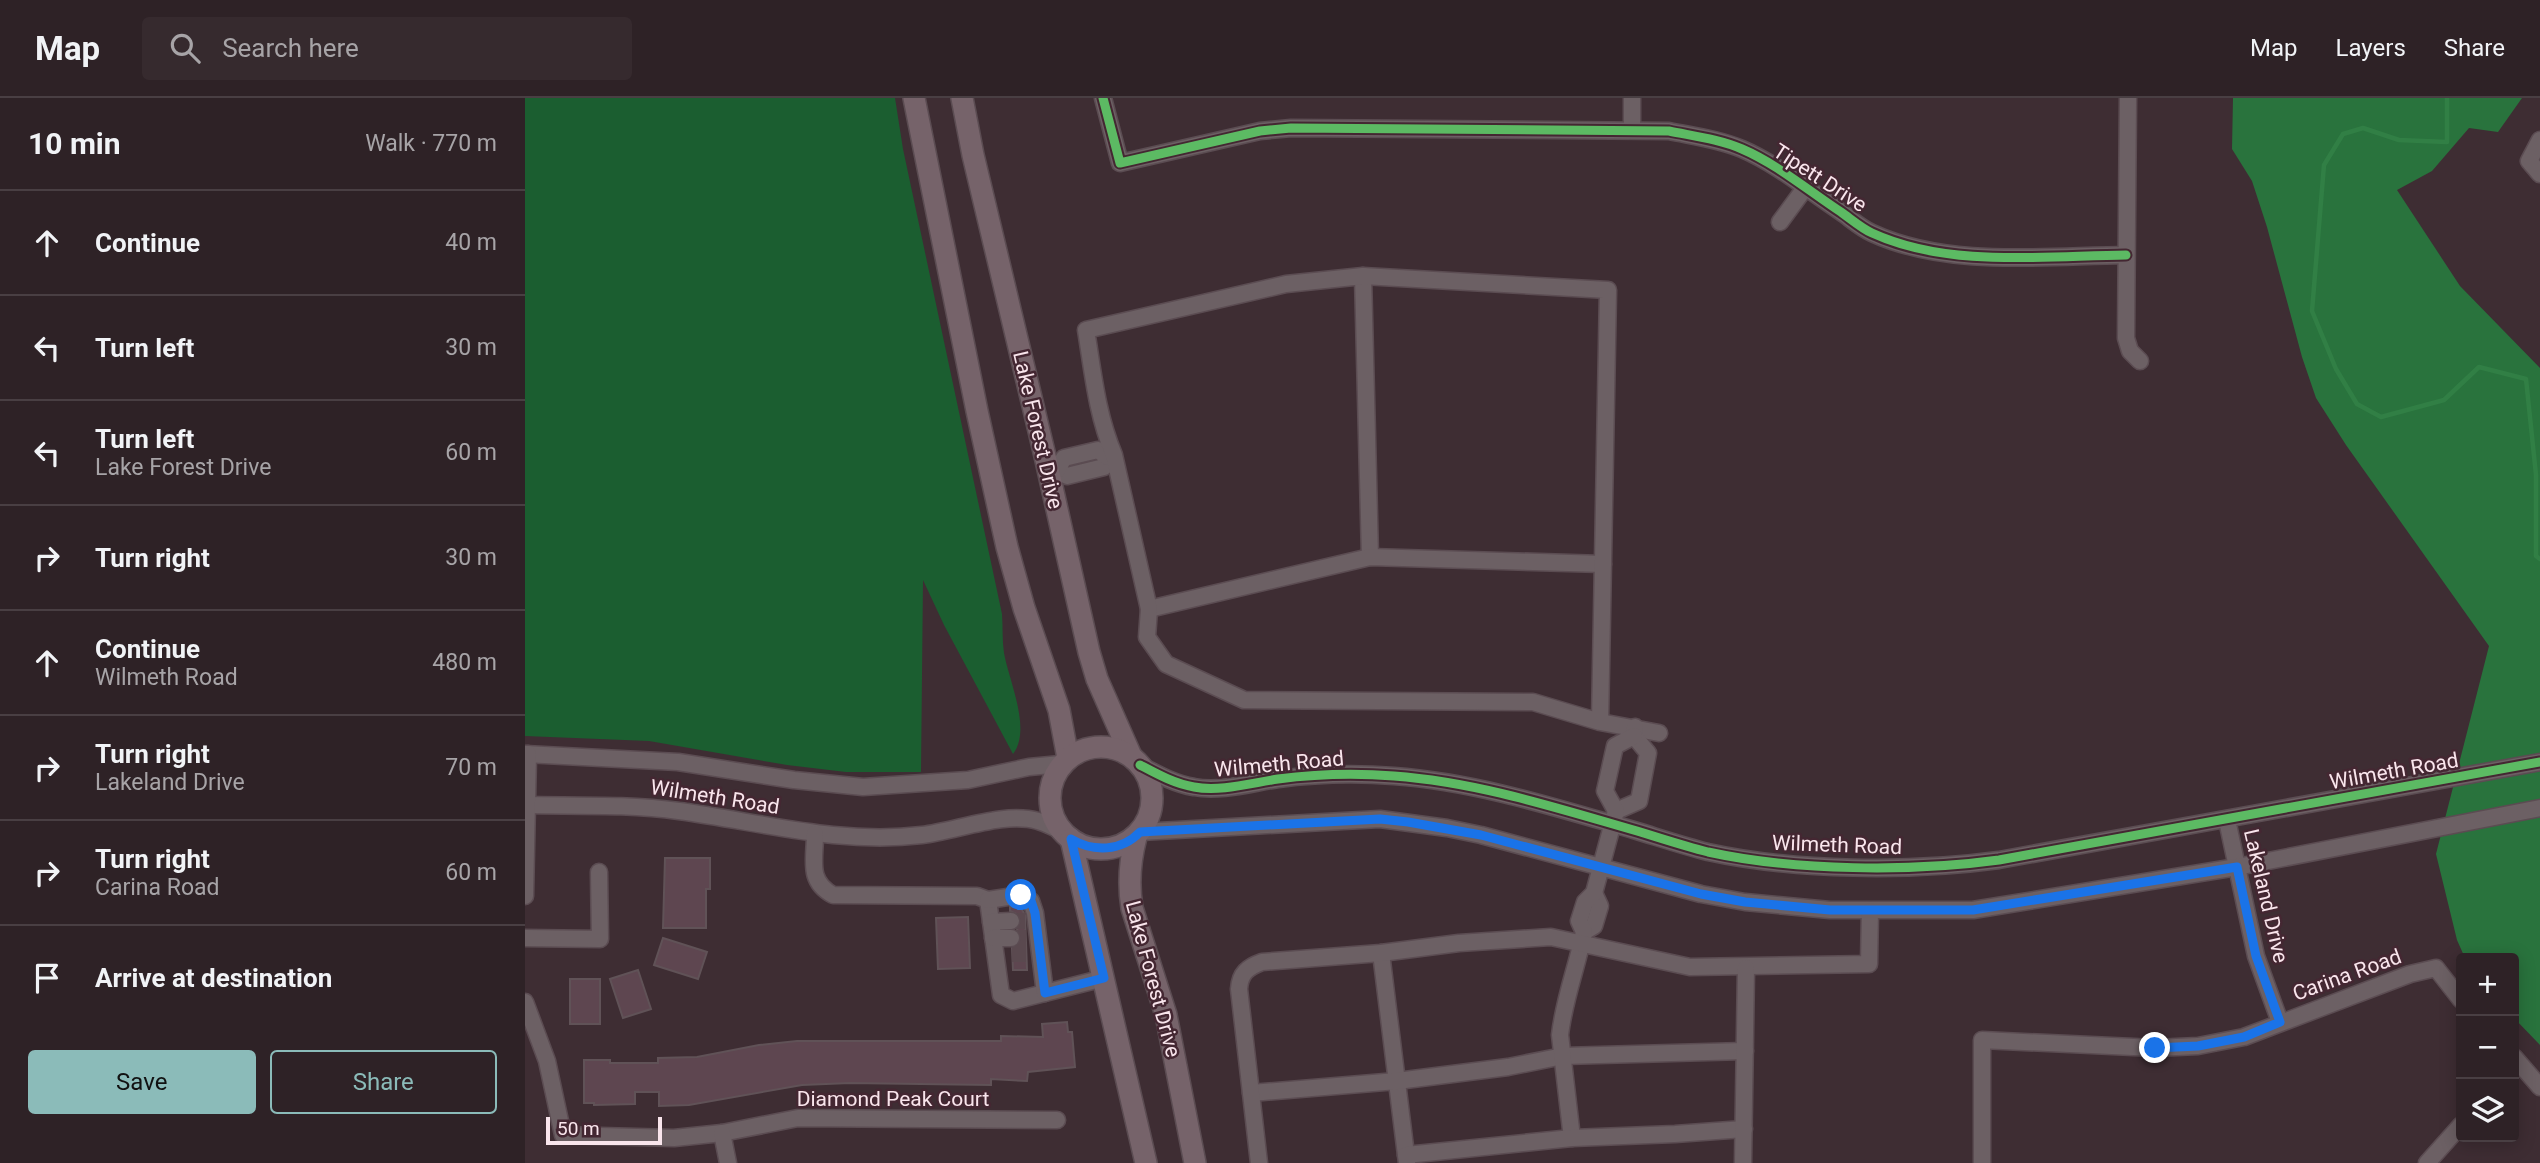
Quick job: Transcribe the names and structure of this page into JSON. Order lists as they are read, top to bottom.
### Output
{
  "streets": {
    "main road": ["Lake Forest Drive"],
    "street": [
      "Tipett Drive",
      "Wilmeth Road",
      "Lakeland Drive",
      "Carina Road",
      "Diamond Peak Court"
    ]
  },
  "crossings": [
    ["Lake Forest Drive", "Wilmeth Road"],
    ["Wilmeth Road", "Lakeland Drive"],
    ["Lakeland Drive", "Carina Road"]
  ],
  "scale_bar": "50 m",
  "page": {
    "header": "Map",
    "search": "Search here",
    "nav": ["Map", "Layers", "Share"],
    "heading": ["10 min", "Walk · 770 m"],
    "list": [
      ["Continue", "40 m"],
      ["Turn left", "30 m"],
      ["Turn left", "Lake Forest Drive", "60 m"],
      ["Turn right", "30 m"],
      ["Continue", "Wilmeth Road", "480 m"],
      ["Turn right", "Lakeland Drive", "70 m"],
      ["Turn right", "Carina Road", "60 m"],
      "Arrive at destination"
    ],
    "map_buttons": ["+", "−"],
    "buttons": ["Save", "Share"],
    "scale": "50 m"
  }
}
